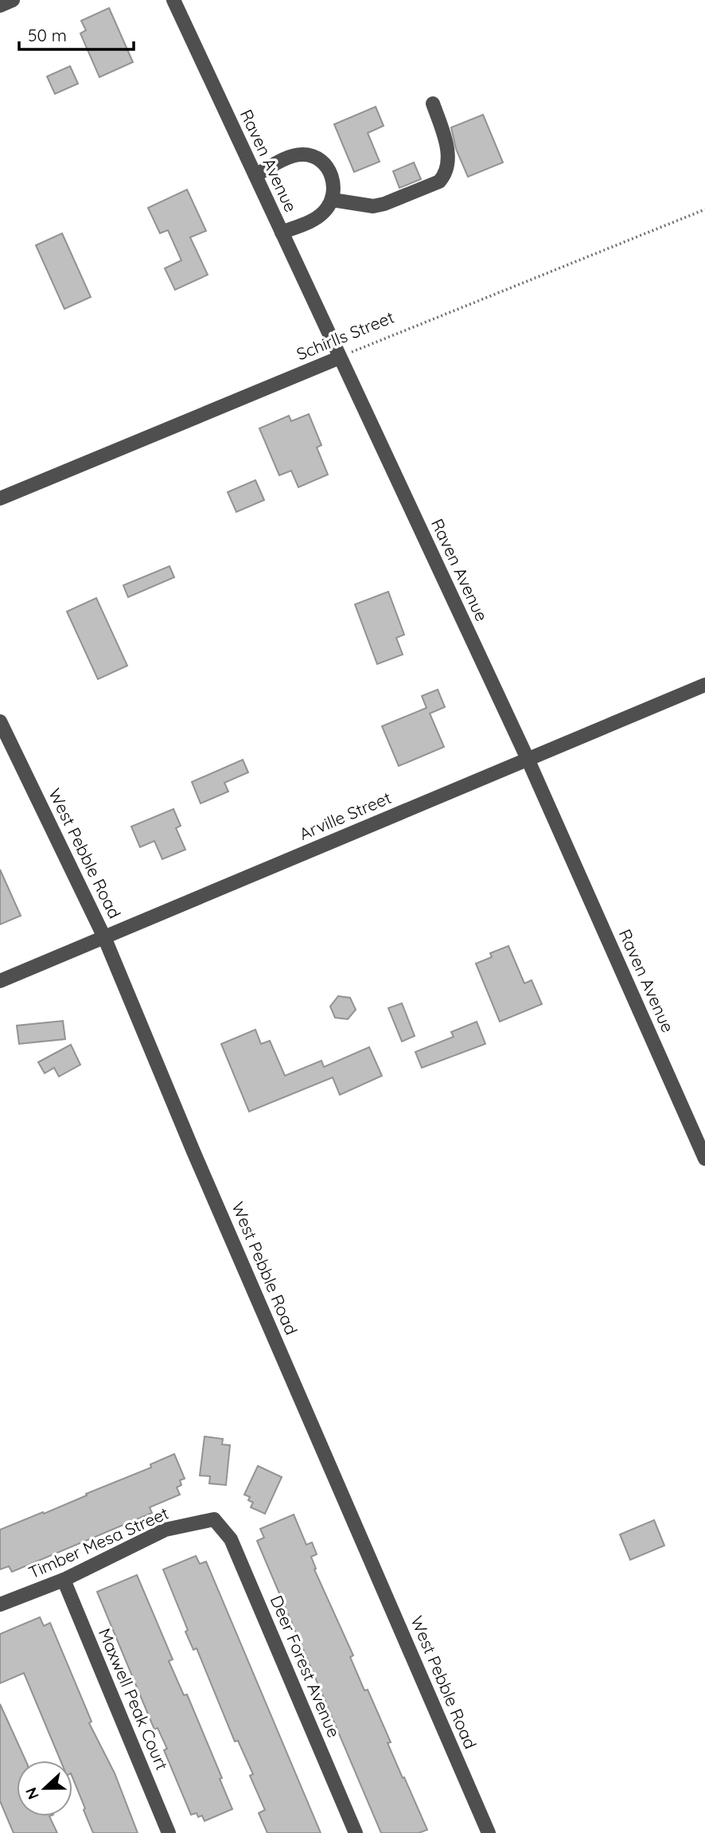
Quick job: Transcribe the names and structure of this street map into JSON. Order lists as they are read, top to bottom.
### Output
{
  "streets": {
    "street": [
      "Raven Avenue",
      "Schirlls Street",
      "Arville Street",
      "West Pebble Road",
      "Timber Mesa Street",
      "Deer Forest Avenue",
      "Maxwell Peak Court"
    ]
  },
  "crossings": [
    ["Raven Avenue", "Schirlls Street"],
    ["Raven Avenue", "Arville Street"],
    ["Arville Street", "West Pebble Road"],
    ["Timber Mesa Street", "Deer Forest Avenue"],
    ["Timber Mesa Street", "Maxwell Peak Court"]
  ],
  "scale_bar": "50 m",
  "north": "left"
}
